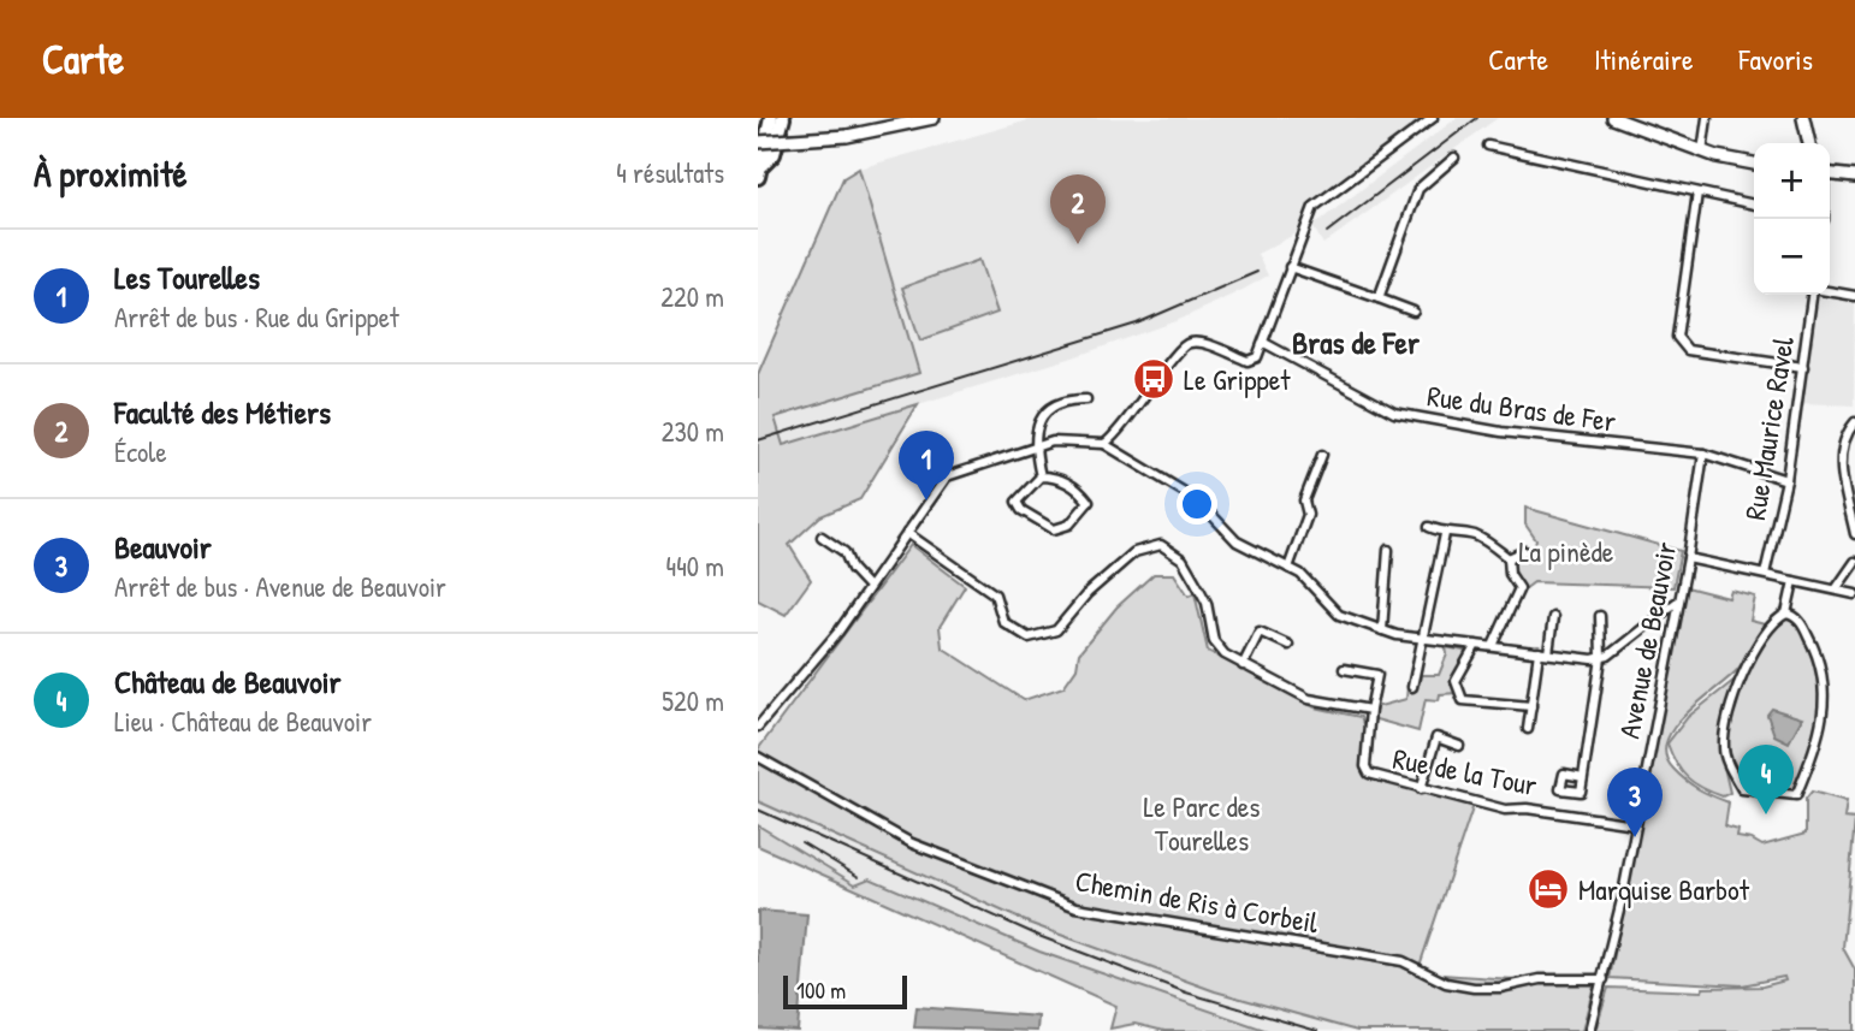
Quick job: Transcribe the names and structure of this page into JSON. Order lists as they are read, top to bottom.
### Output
{
  "streets": {
    "street": [
      "Rue du Bras de Fer",
      "Rue Maurice Ravel",
      "Avenue de Beauvoir",
      "Rue de la Tour",
      "Chemin de Ris à Corbeil"
    ]
  },
  "crossings": [
    ["Rue du Bras de Fer", "Rue Maurice Ravel"],
    ["Rue du Bras de Fer", "Avenue de Beauvoir"],
    ["Avenue de Beauvoir", "Rue de la Tour"],
    ["Avenue de Beauvoir", "Chemin de Ris à Corbeil"]
  ],
  "districts": ["Bras de Fer"],
  "parks": ["La pinède", "Le Parc des Tourelles"],
  "places": {
    "bus stop": ["Le Grippet"],
    "hotel": ["Marquise Barbot"]
  },
  "scale_bar": "100 m",
  "page": {
    "header": "Carte",
    "nav": ["Carte", "Itinéraire", "Favoris"],
    "heading": ["À proximité", "4 résultats"],
    "map_buttons": ["+", "−"],
    "pins": [
      "2",
      "1",
      "4",
      "3"
    ],
    "list": [
      {
        "mark": "1",
        "name": "Les Tourelles",
        "note": "Arrêt de bus · Rue du Grippet",
        "value": "220 m"
      },
      {
        "mark": "2",
        "name": "Faculté des Métiers",
        "note": "École",
        "value": "230 m"
      },
      {
        "mark": "3",
        "name": "Beauvoir",
        "note": "Arrêt de bus · Avenue de Beauvoir",
        "value": "440 m"
      },
      {
        "mark": "4",
        "name": "Château de Beauvoir",
        "note": "Lieu · Château de Beauvoir",
        "value": "520 m"
      }
    ],
    "scale": "100 m"
  }
}
